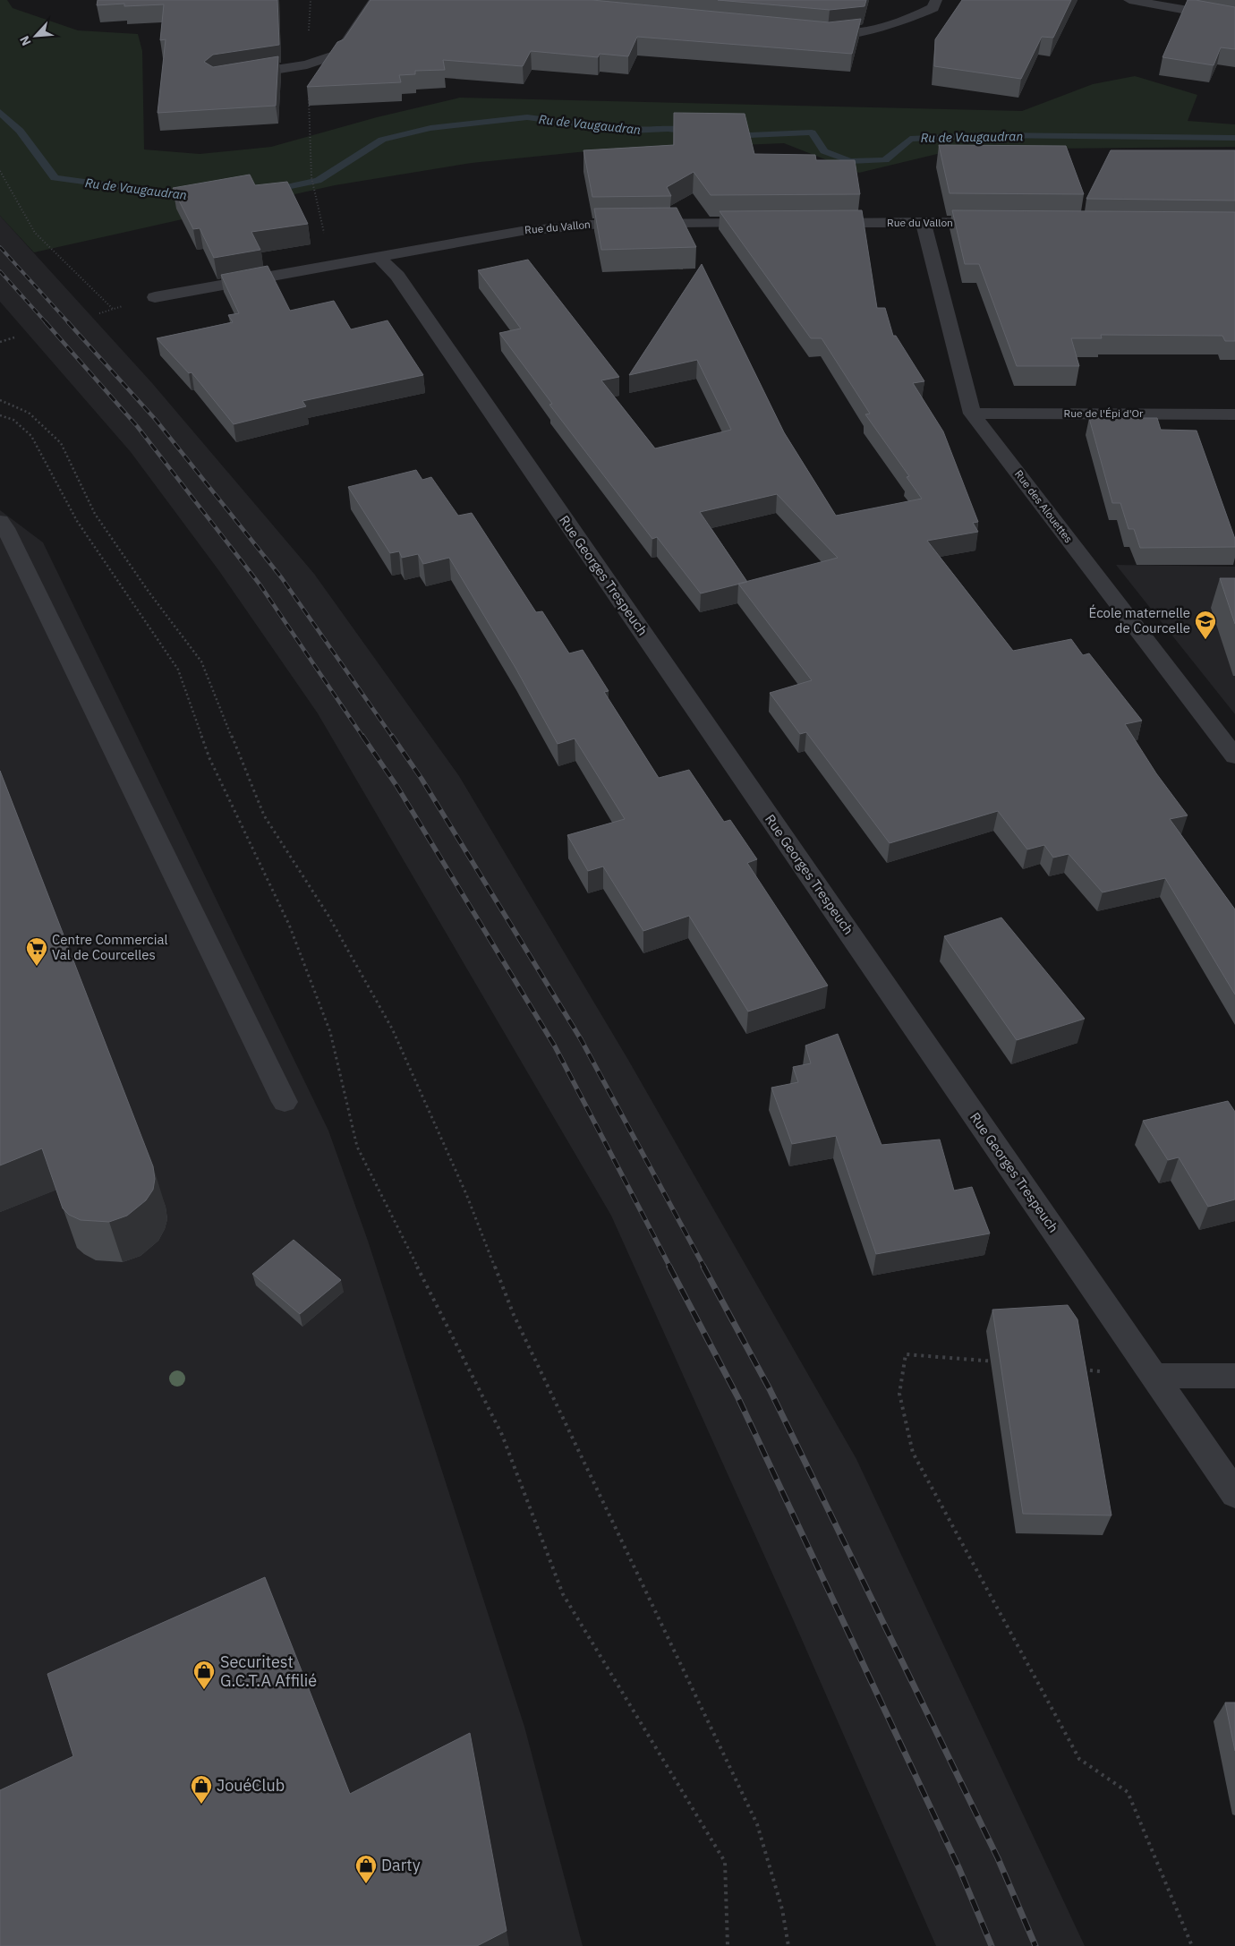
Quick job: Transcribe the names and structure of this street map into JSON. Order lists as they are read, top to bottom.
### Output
{
  "streets": {
    "street": [
      "Rue du Vallon",
      "Rue de l'Épi d'Or",
      "Rue des Alouettes",
      "Rue Georges Trespeuch"
    ]
  },
  "crossings": [
    ["Rue du Vallon", "Rue des Alouettes"],
    ["Rue du Vallon", "Rue Georges Trespeuch"],
    ["Rue de l'Épi d'Or", "Rue des Alouettes"]
  ],
  "water": ["Ru de Vaugaudran"],
  "places": {
    "school or university": ["École maternelle de Courcelle"],
    "supermarket": ["Centre Commercial Val de Courcelles"],
    "shop": ["Securitest G.C.T.A Affilié", "JouéClub", "Darty"]
  },
  "north": "bottom left"
}
